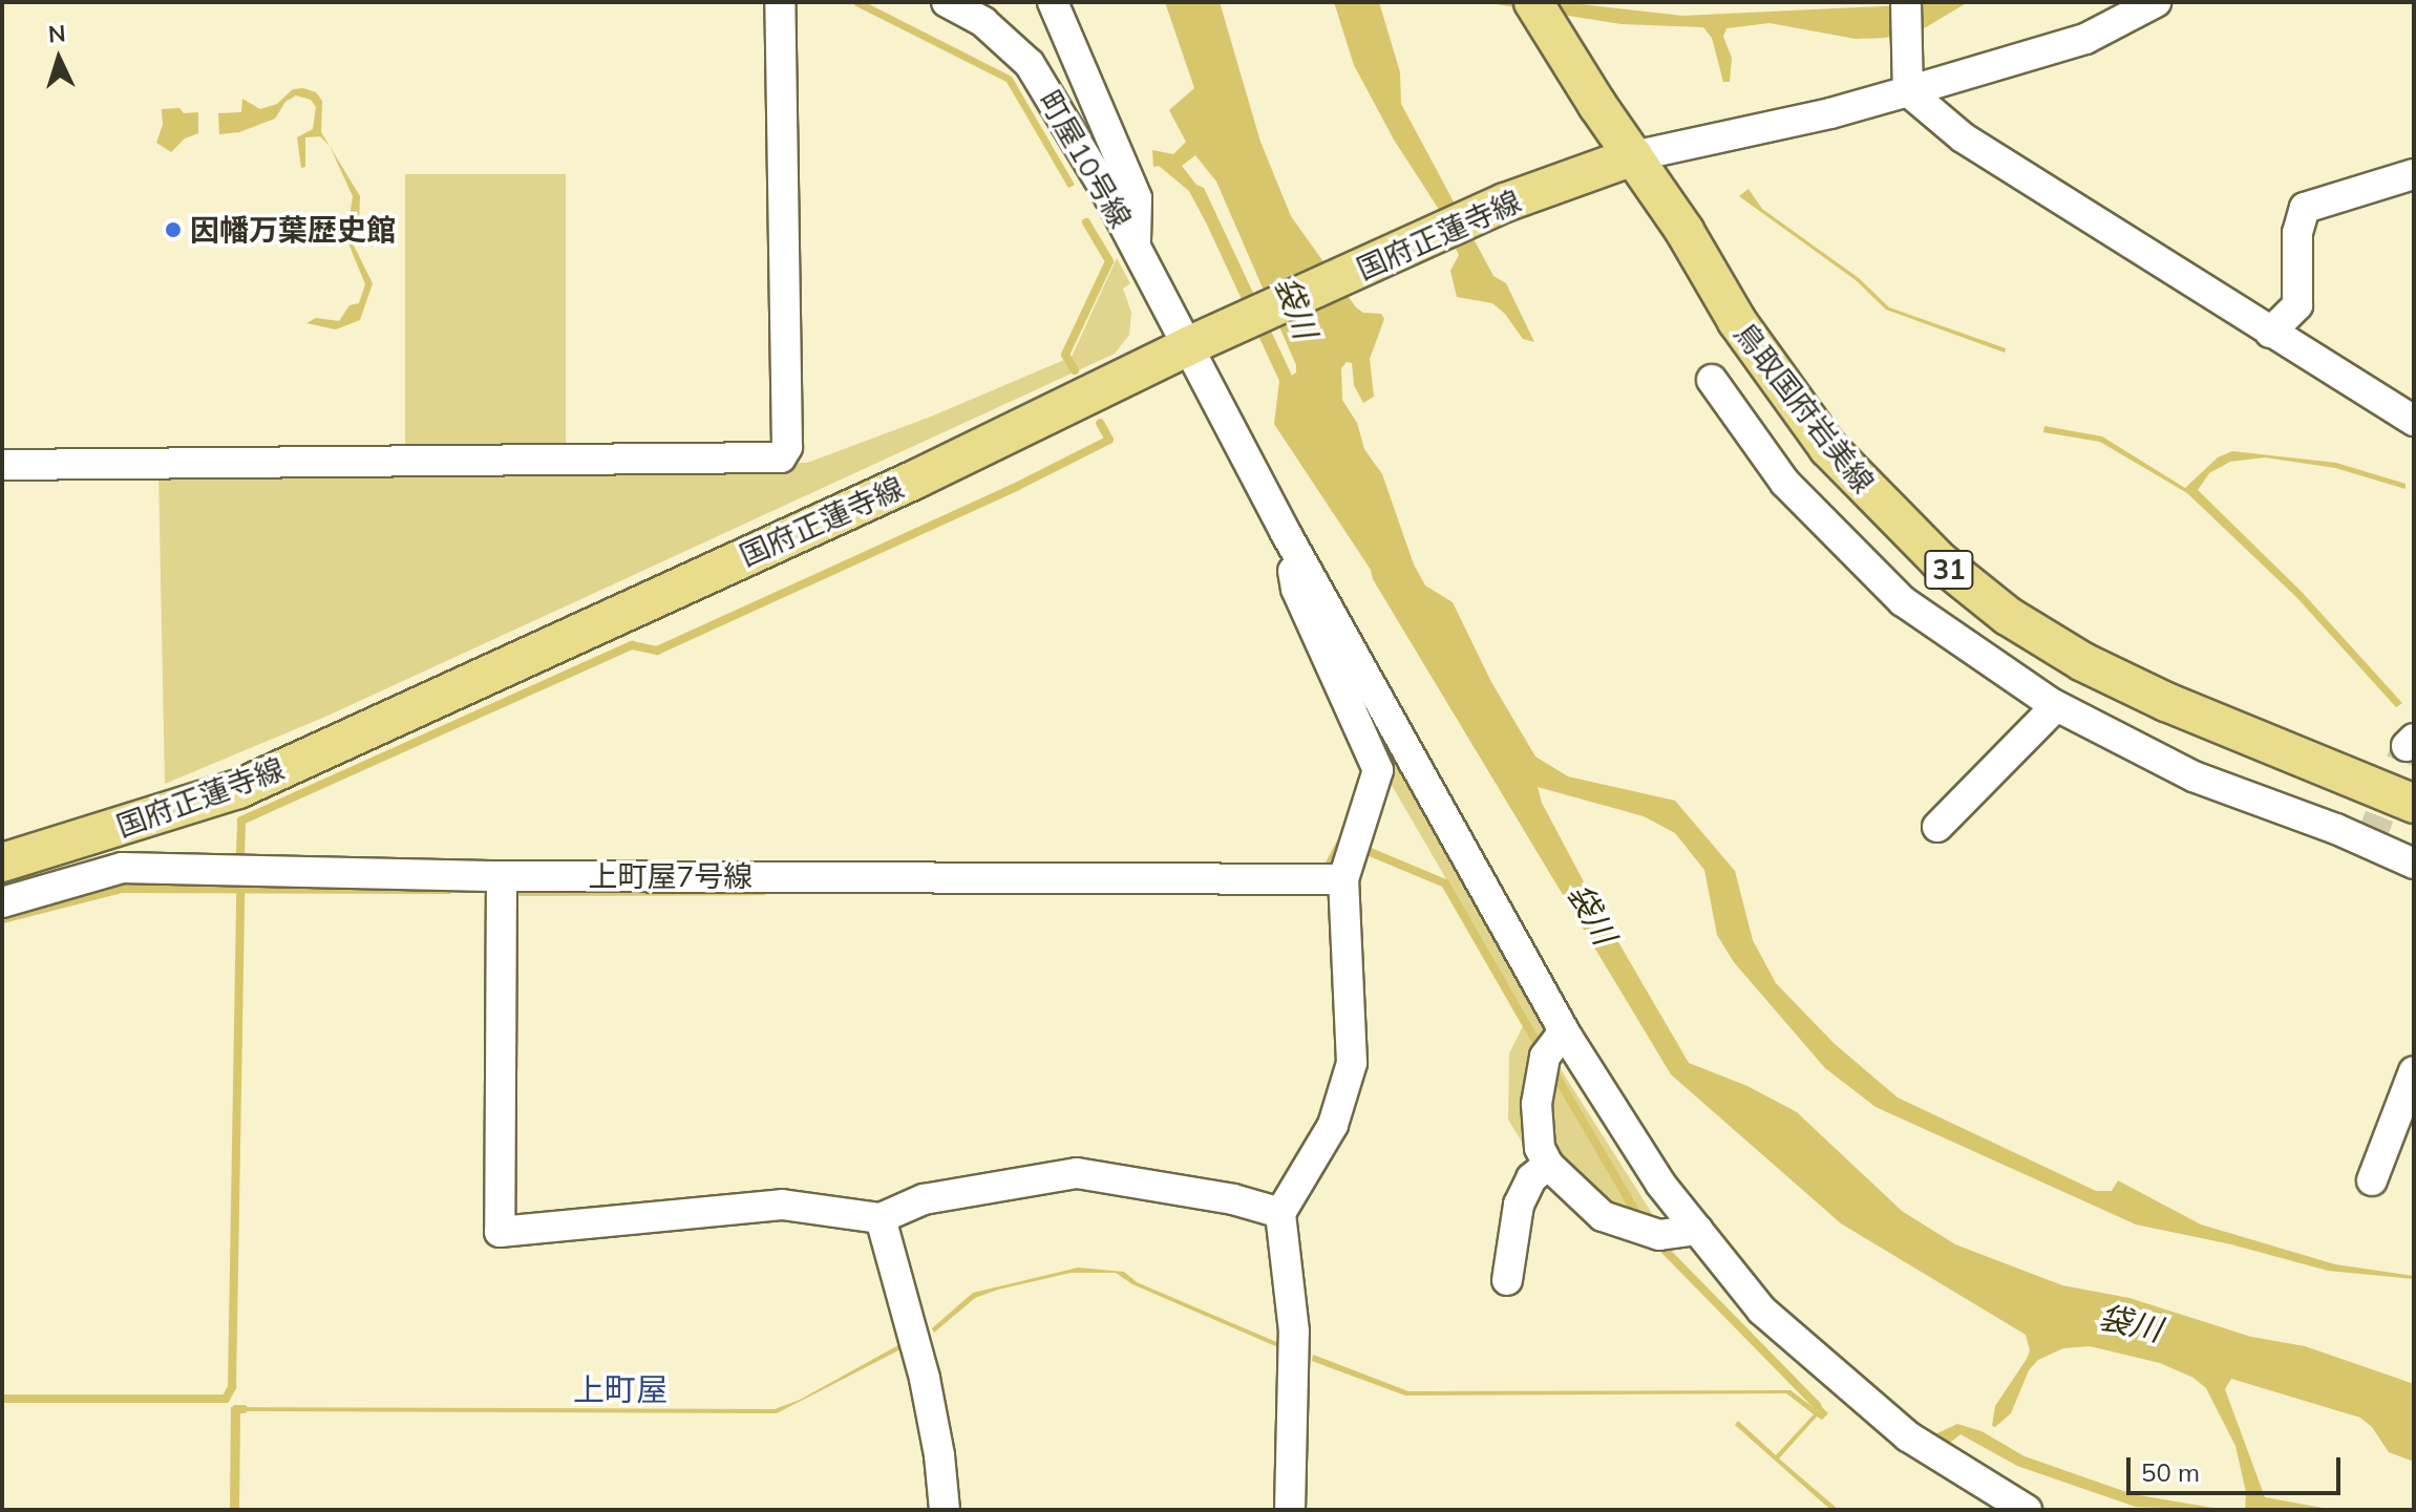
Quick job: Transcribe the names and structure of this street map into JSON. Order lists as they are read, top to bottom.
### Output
{
  "streets": {
    "main road": ["国府正蓮寺線", "鳥取国府岩美線", "31"],
    "street": ["町屋10号線", "上町屋7号線"]
  },
  "crossings": [
    ["町屋10号線", "国府正蓮寺線"],
    ["国府正蓮寺線", "鳥取国府岩美線"]
  ],
  "districts": ["上町屋"],
  "water": ["袋川"],
  "places": ["因幡万葉歴史館"],
  "scale_bar": "50 m",
  "north": "top"
}
